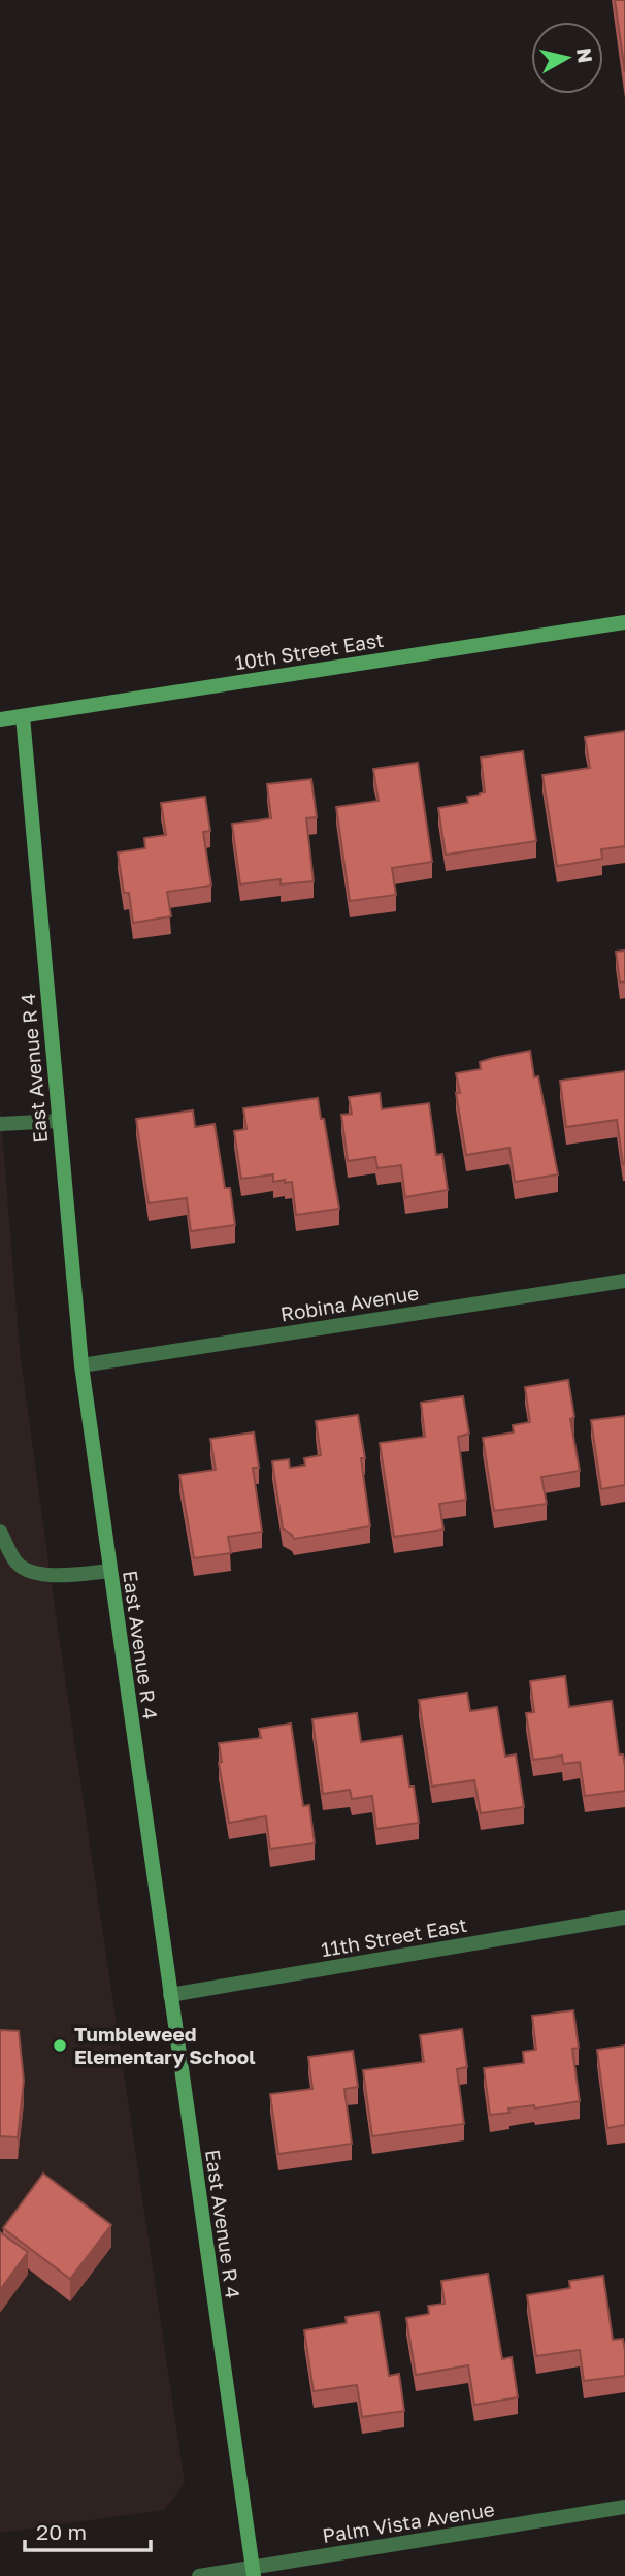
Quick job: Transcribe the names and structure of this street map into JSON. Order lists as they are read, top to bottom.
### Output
{
  "streets": {
    "street": [
      "10th Street East",
      "East Avenue R 4",
      "Robina Avenue",
      "11th Street East",
      "Palm Vista Avenue"
    ]
  },
  "crossings": [
    ["10th Street East", "East Avenue R 4"],
    ["East Avenue R 4", "Robina Avenue"],
    ["East Avenue R 4", "11th Street East"],
    ["East Avenue R 4", "Palm Vista Avenue"]
  ],
  "places": ["Tumbleweed Elementary School"],
  "scale_bar": "20 m",
  "north": "right"
}
